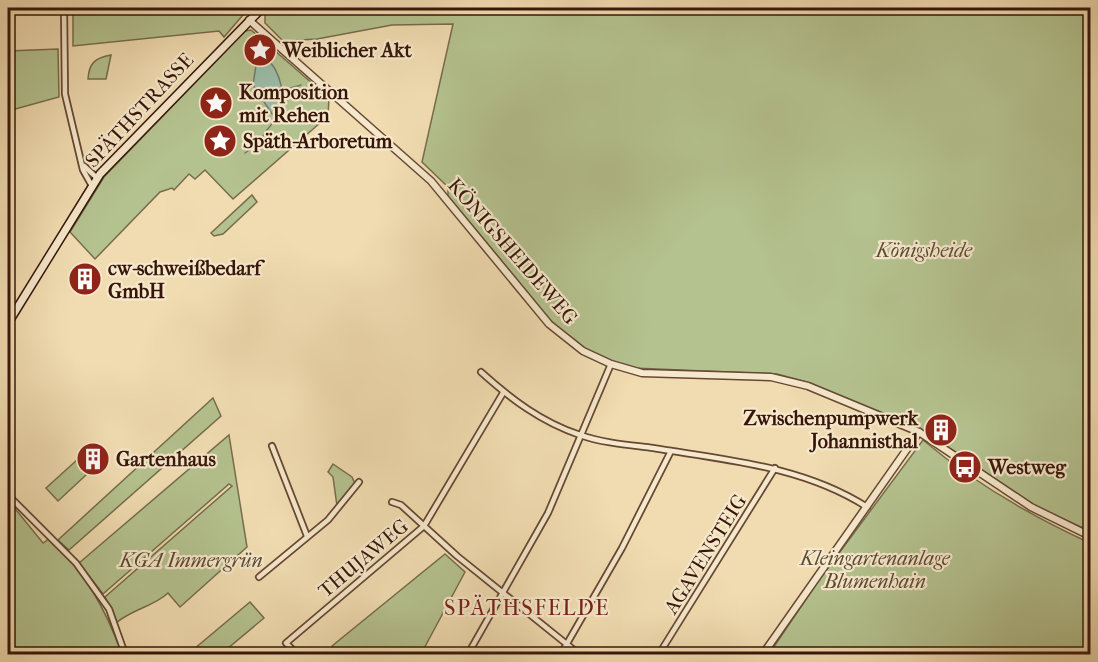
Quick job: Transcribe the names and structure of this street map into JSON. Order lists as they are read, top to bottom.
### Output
{
  "streets": {
    "main road": ["SPÄTHSTRASSE"],
    "street": ["KÖNIGSHEIDEWEG", "AGAVENSTEIG", "THUJAWEG"]
  },
  "crossings": [
    ["SPÄTHSTRASSE", "KÖNIGSHEIDEWEG"]
  ],
  "districts": ["SPÄTHSFELDE"],
  "parks": ["Königsheide", "Kleingartenanlage Blumenhain", "KGA Immergrün"],
  "places": {
    "place": ["Weiblicher Akt", "Komposition mit Rehen", "Späth-Arboretum"],
    "building": ["cw-schweißbedarf GmbH", "Zwischenpumpwerk Johannisthal", "Gartenhaus"],
    "bus stop": ["Westweg"]
  }
}
